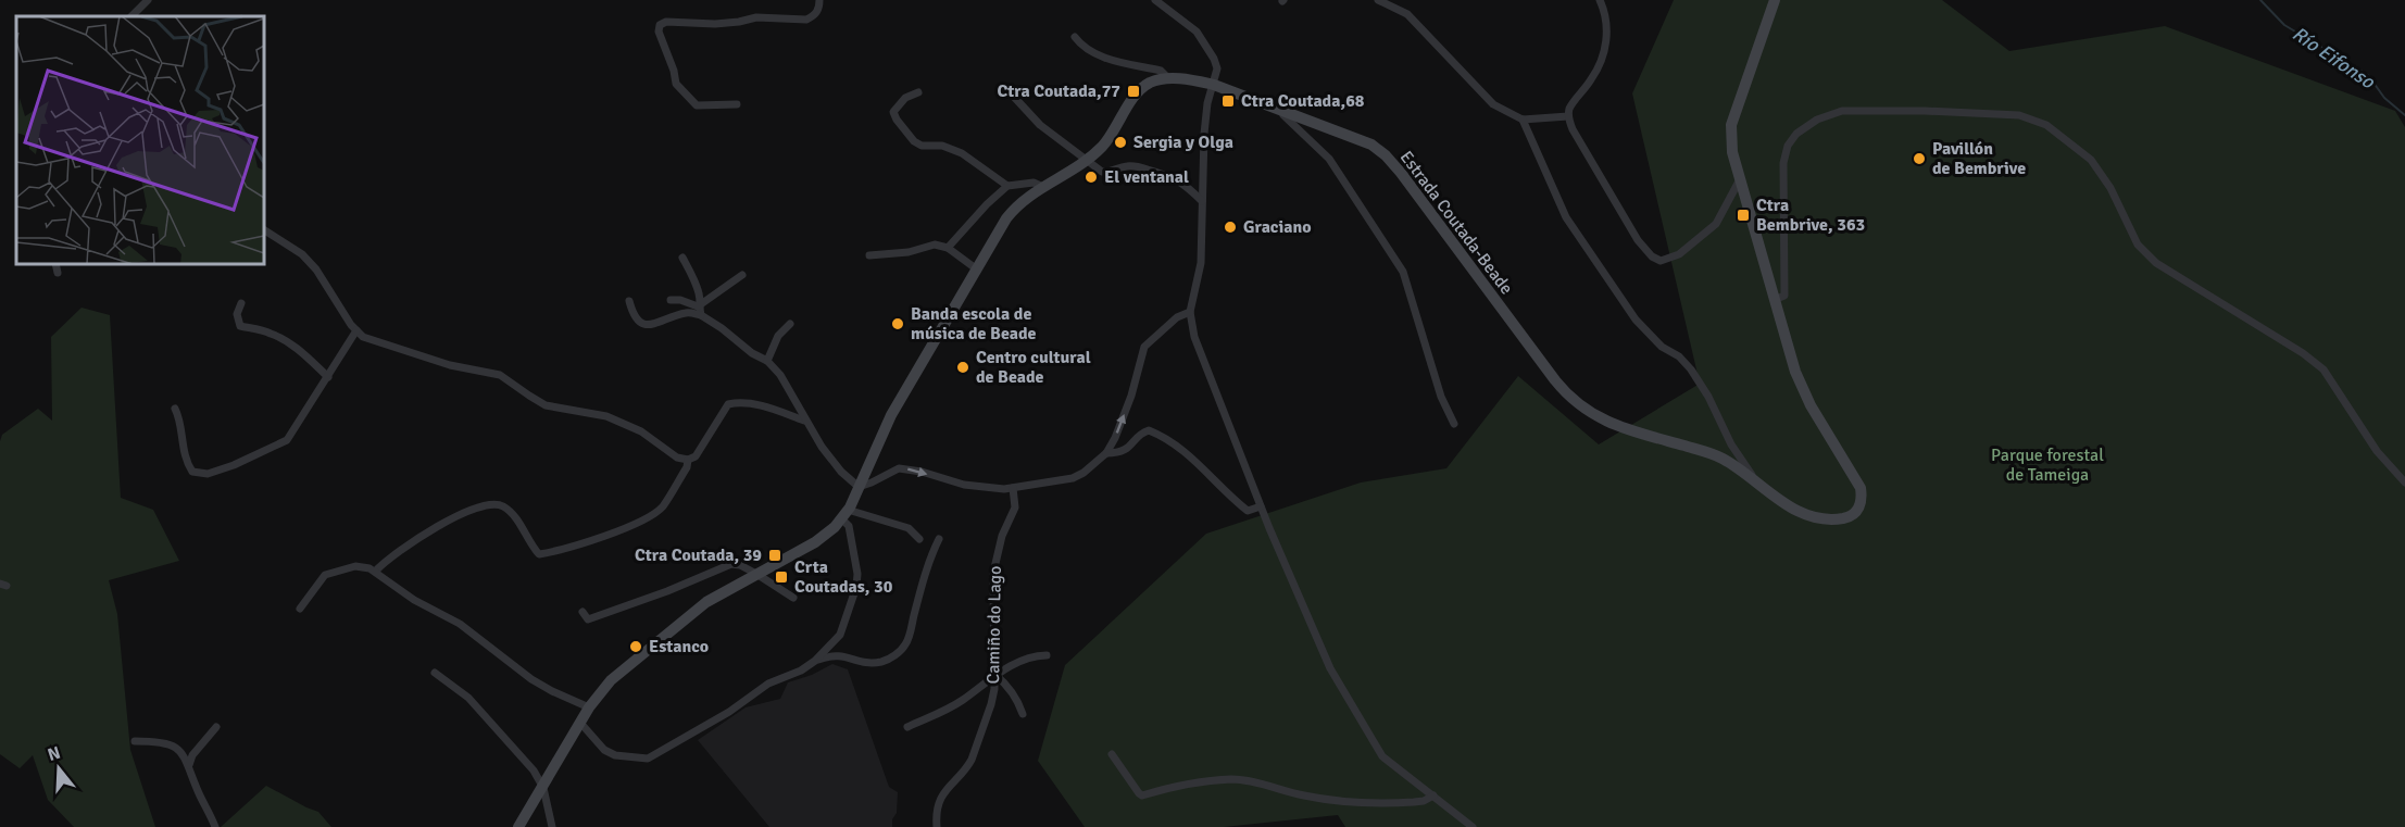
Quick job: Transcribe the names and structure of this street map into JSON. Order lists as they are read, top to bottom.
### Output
{
  "streets": {
    "street": ["Estrada Coutada-Beade", "Camiño do Lago"]
  },
  "water": ["Río Eifonso"],
  "parks": ["Parque forestal de Tameiga"],
  "places": {
    "transit": [
      "Ctra Coutada,77",
      "Ctra Coutada,68",
      "Ctra Bembrive, 363",
      "Ctra Coutada, 39",
      "Crta Coutadas, 30"
    ],
    "other": [
      "Sergia y Olga",
      "Pavillón de Bembrive",
      "El ventanal",
      "Graciano",
      "Banda escola de música de Beade",
      "Centro cultural de Beade",
      "Estanco"
    ]
  },
  "north": "top"
}
